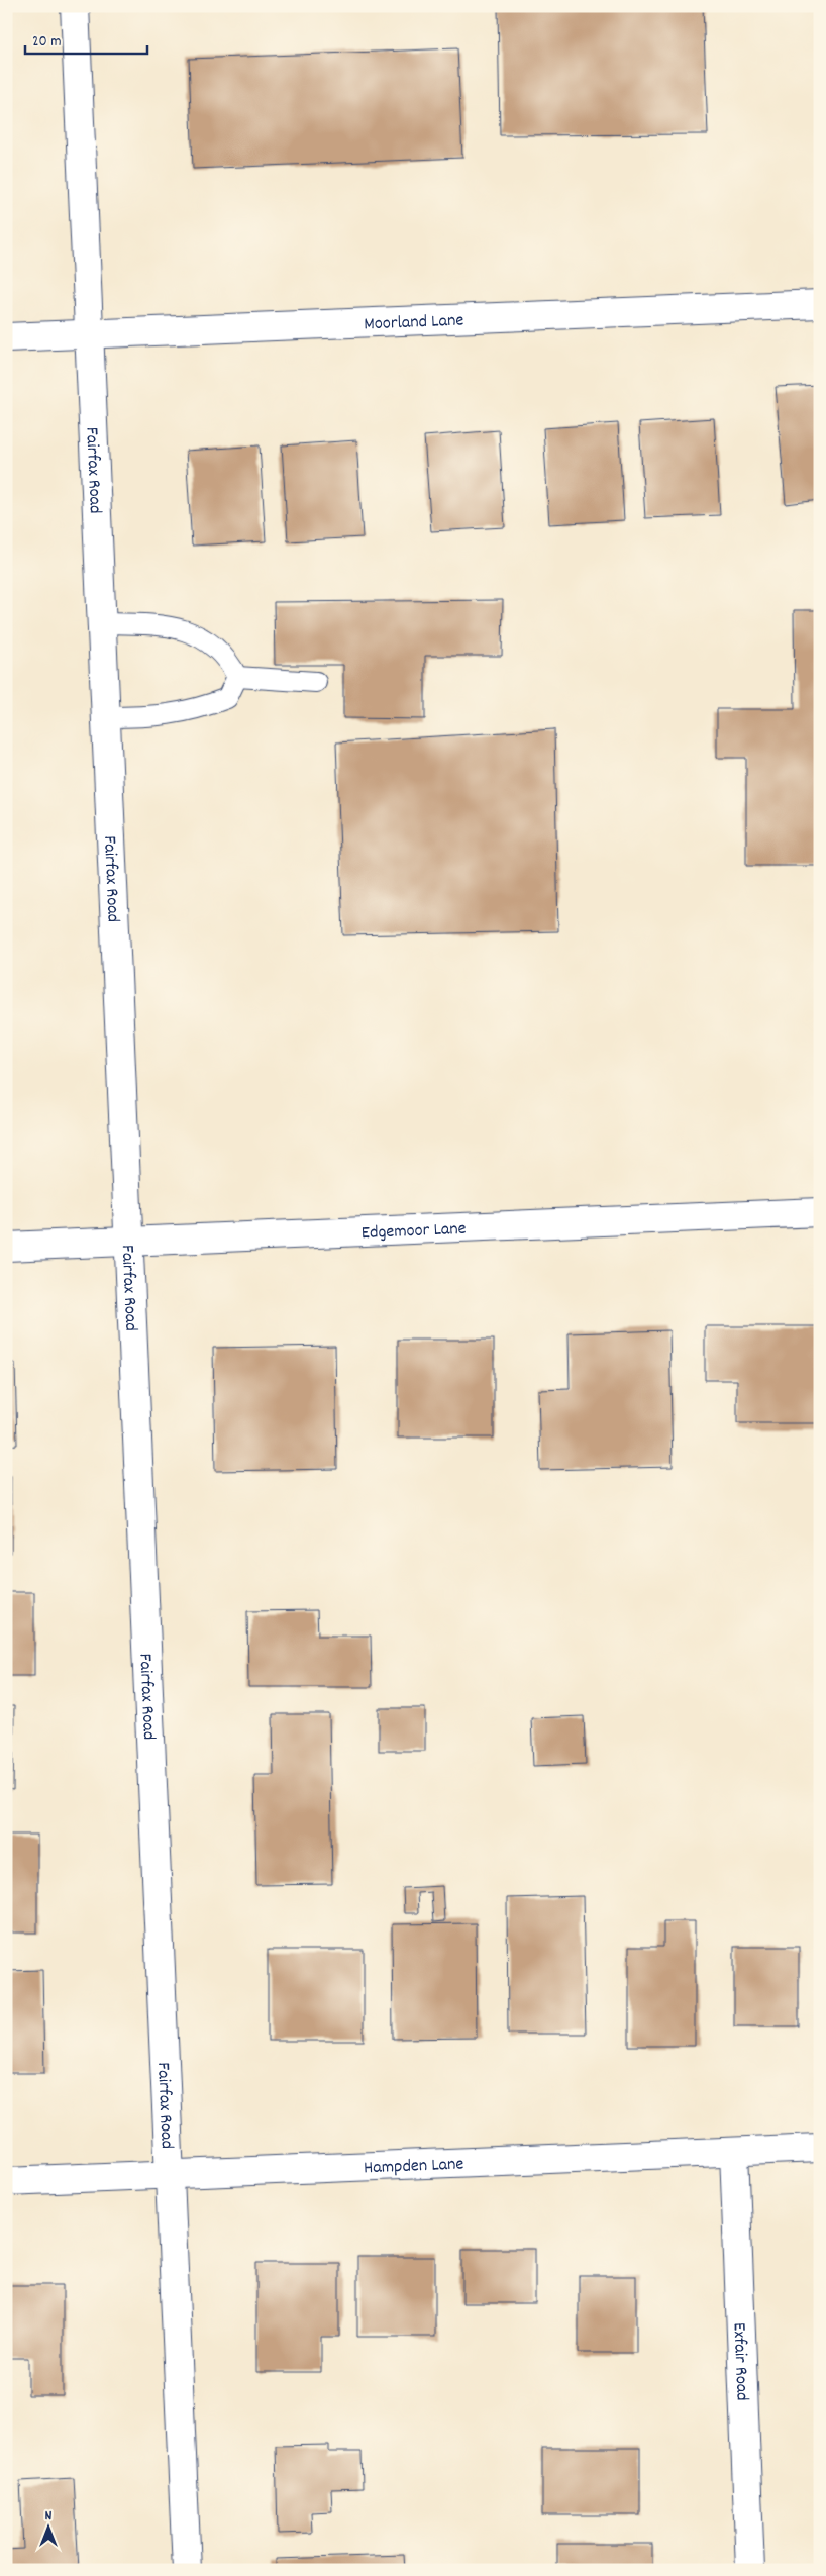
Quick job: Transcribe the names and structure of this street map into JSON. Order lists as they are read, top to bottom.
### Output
{
  "streets": {
    "street": [
      "Moorland Lane",
      "Fairfax Road",
      "Edgemoor Lane",
      "Hampden Lane",
      "Exfair Road"
    ]
  },
  "crossings": [
    ["Moorland Lane", "Fairfax Road"],
    ["Fairfax Road", "Edgemoor Lane"],
    ["Fairfax Road", "Hampden Lane"],
    ["Hampden Lane", "Exfair Road"]
  ],
  "scale_bar": "20 m",
  "north": "top"
}
